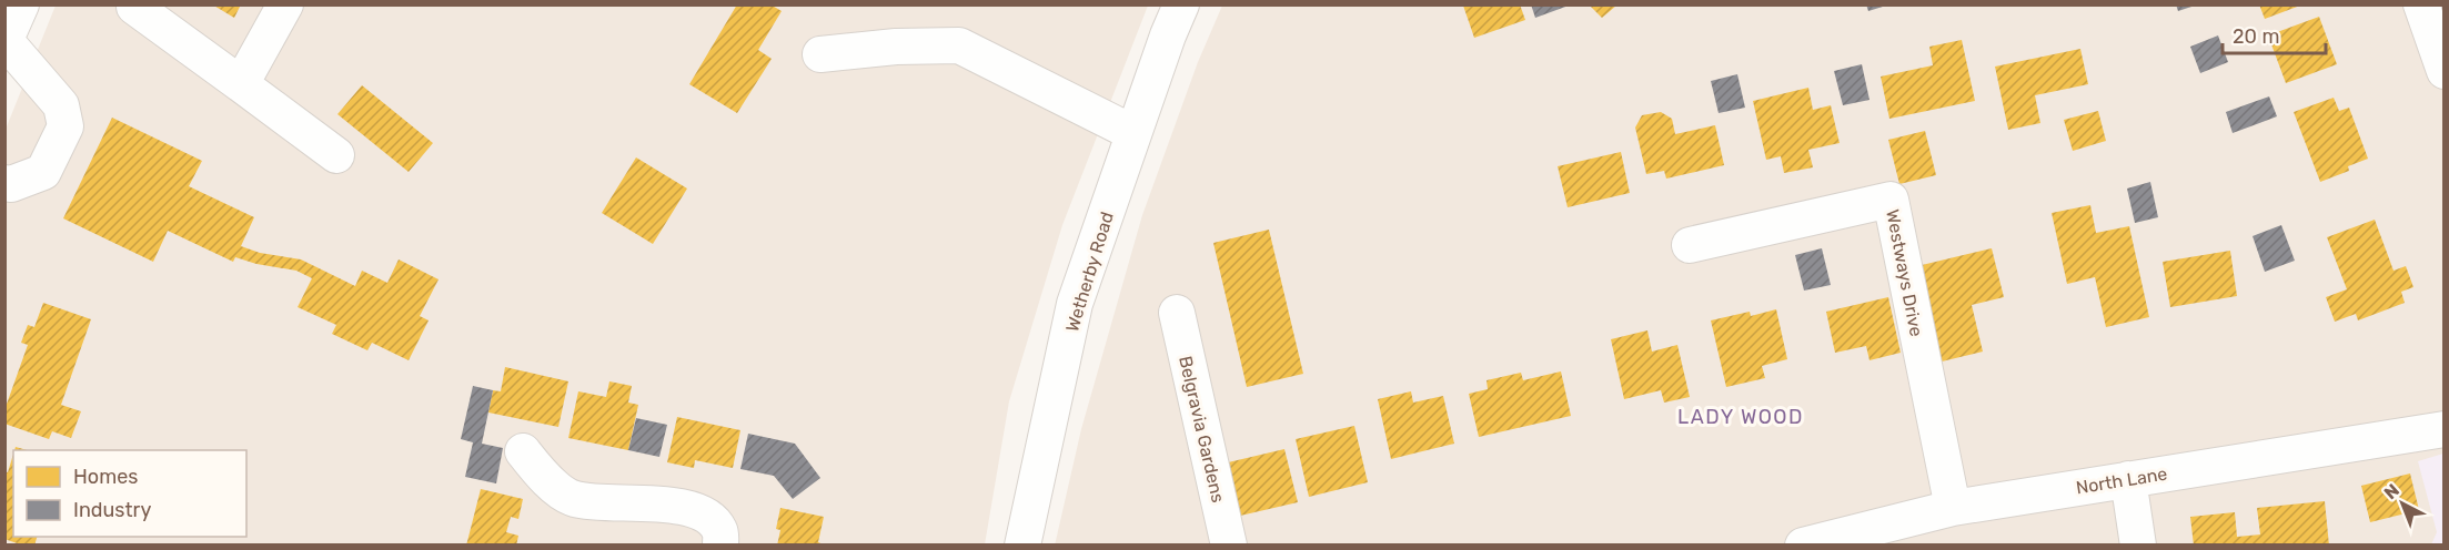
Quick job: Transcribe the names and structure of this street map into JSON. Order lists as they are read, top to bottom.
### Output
{
  "streets": {
    "street": [
      "Wetherby Road",
      "Westways Drive",
      "Belgravia Gardens",
      "North Lane"
    ]
  },
  "crossings": [
    ["Westways Drive", "North Lane"]
  ],
  "districts": ["LADY WOOD"],
  "legend": ["Homes", "Industry"],
  "scale_bar": "20 m",
  "north": "top left"
}
